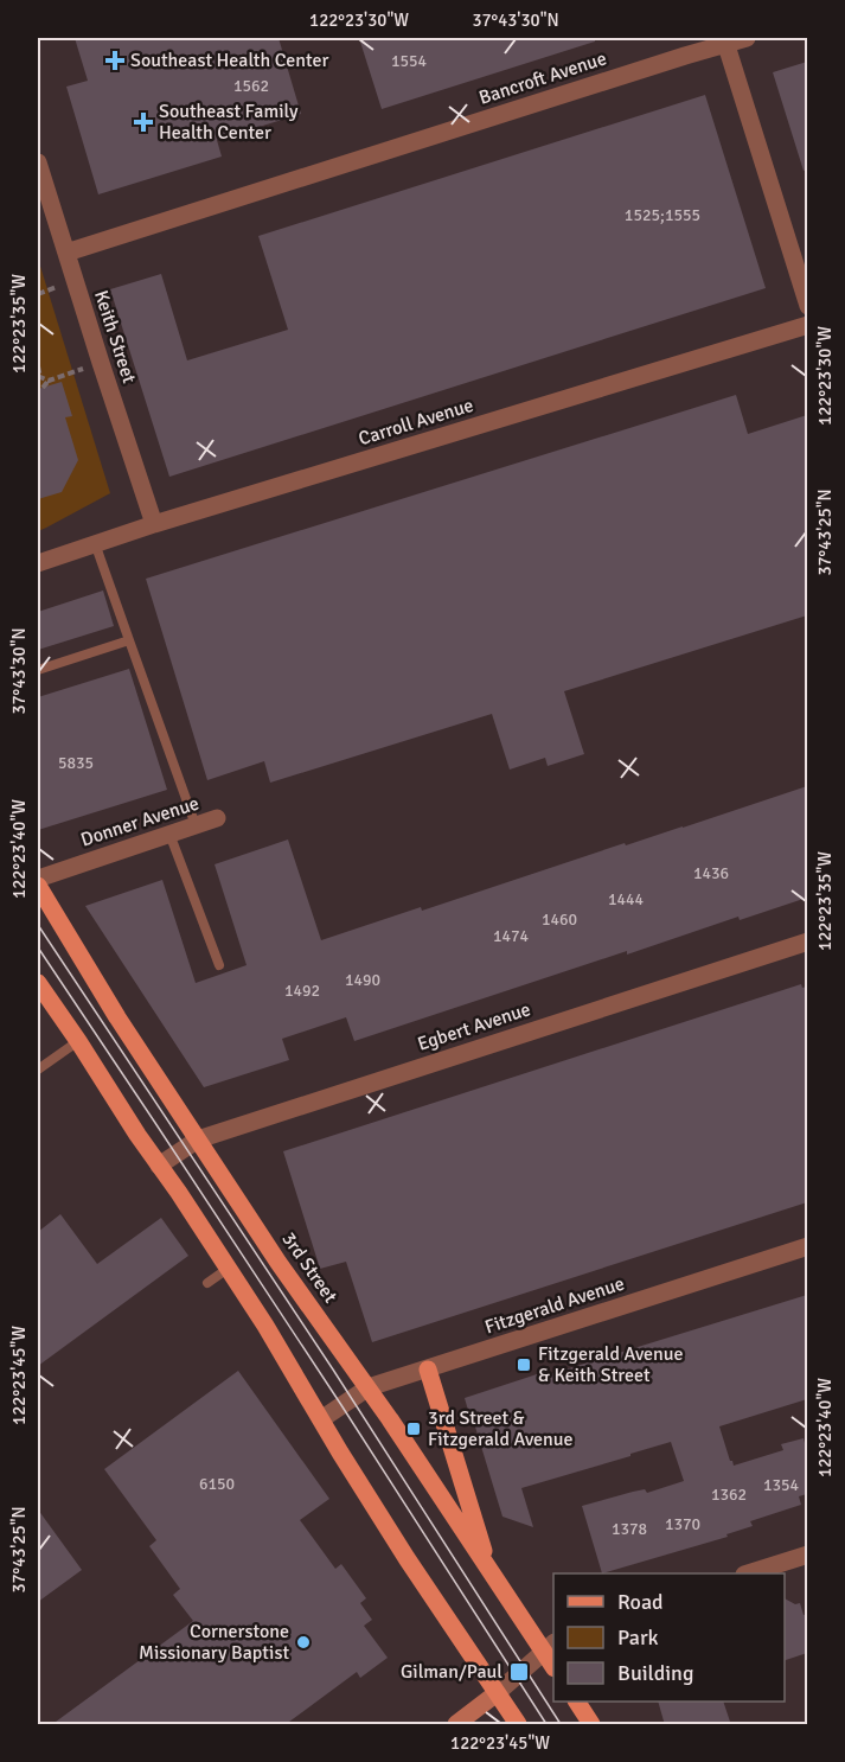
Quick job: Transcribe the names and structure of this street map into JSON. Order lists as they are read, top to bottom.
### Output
{
  "streets": {
    "main road": ["3rd Street"],
    "street": [
      "Bancroft Avenue",
      "Keith Street",
      "Carroll Avenue",
      "Donner Avenue",
      "Egbert Avenue",
      "Fitzgerald Avenue"
    ]
  },
  "crossings": [
    ["Bancroft Avenue", "Keith Street"],
    ["Keith Street", "Carroll Avenue"],
    ["Egbert Avenue", "3rd Street"],
    ["3rd Street", "Fitzgerald Avenue"]
  ],
  "places": {
    "health": ["Southeast Health Center", "Southeast Family Health Center"],
    "transit": ["Fitzgerald Avenue & Keith Street", "3rd Street & Fitzgerald Avenue", "Gilman/Paul"],
    "other": ["Cornerstone Missionary Baptist"]
  },
  "house_numbers": [
    "1554",
    "1562",
    "1525;1555",
    "5835",
    "1436",
    "1444",
    "1460",
    "1474",
    "1490",
    "1492",
    "6150",
    "1354",
    "1362",
    "1370",
    "1378"
  ],
  "legend": ["Road", "Park", "Building"],
  "coordinates": [
    "122°23'30\"W",
    "37°43'30\"N",
    "122°23'35\"W",
    "37°43'25\"N",
    "122°23'40\"W",
    "122°23'45\"W"
  ]
}
